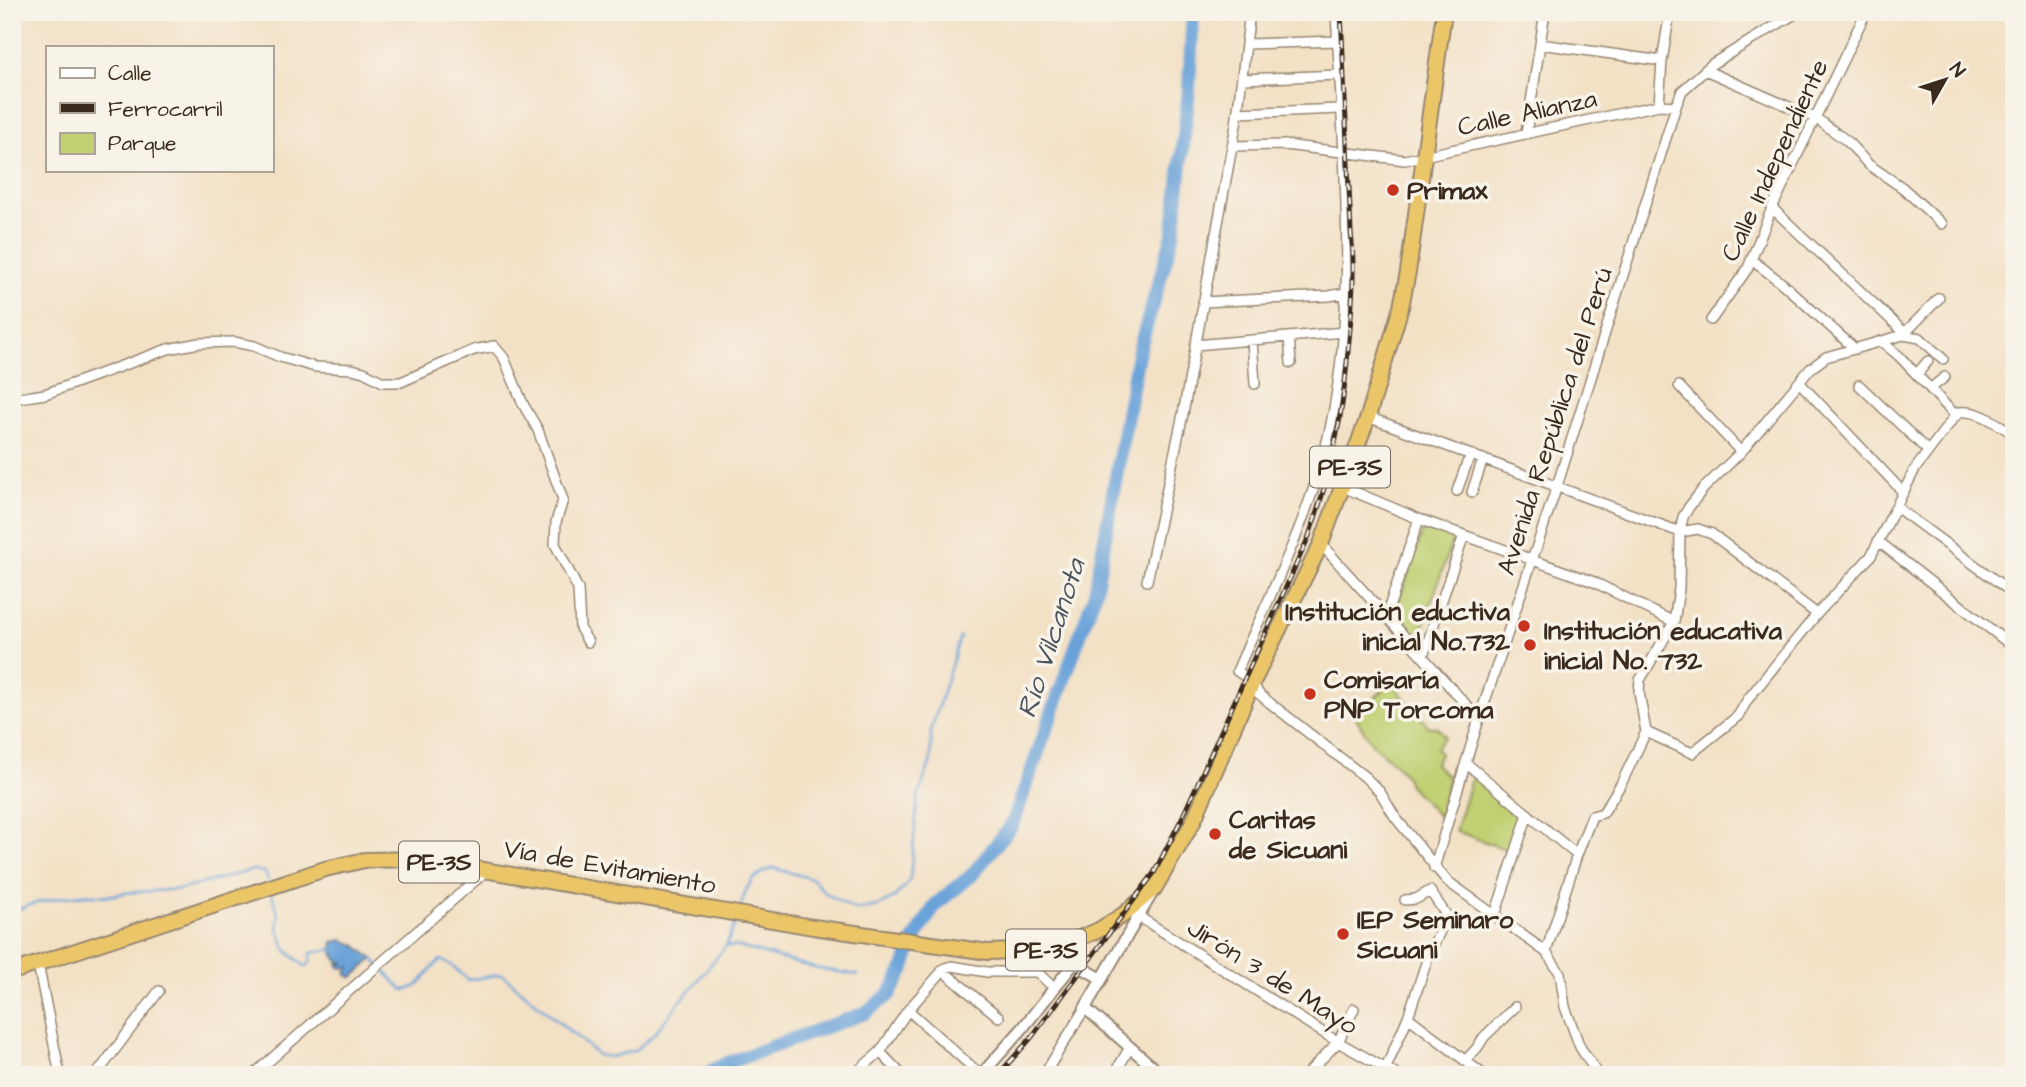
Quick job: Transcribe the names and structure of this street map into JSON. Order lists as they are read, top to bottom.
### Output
{
  "streets": {
    "highway": ["PE-3S", "Vía de Evitamiento"],
    "street": [
      "Calle Alianza",
      "Calle Independiente",
      "Avenida República del Perú",
      "Jirón 3 de Mayo"
    ]
  },
  "crossings": [
    ["Calle Alianza", "Avenida República del Perú"],
    ["Calle Alianza", "PE-3S"],
    ["PE-3S", "Vía de Evitamiento"],
    ["Vía de Evitamiento", "Jirón 3 de Mayo"]
  ],
  "water": ["Río Vilcanota"],
  "places": [
    "Primax",
    "Institución eductiva inicial No.732",
    "Institución educativa inicial No. 732",
    "Comisaría PNP Torcoma",
    "Caritas de Sicuani",
    "IEP Seminaro Sicuani"
  ],
  "legend": ["Calle", "Ferrocarril", "Parque"],
  "north": "top right"
}
